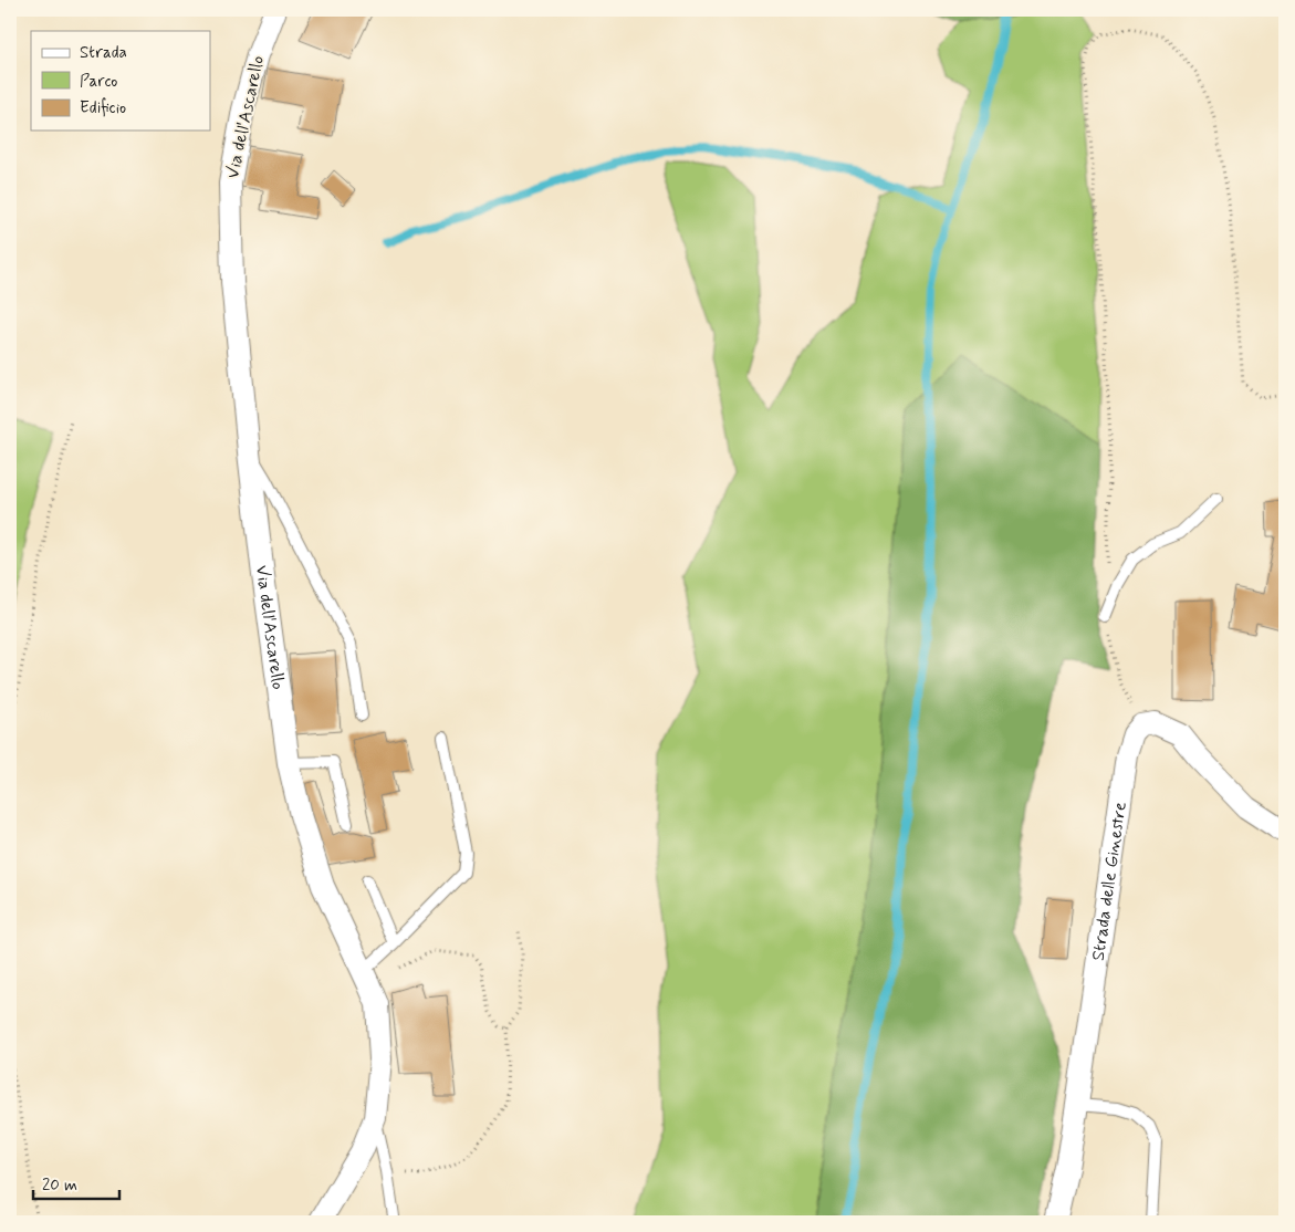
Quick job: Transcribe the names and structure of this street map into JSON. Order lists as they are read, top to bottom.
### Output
{
  "streets": {
    "street": ["Via dell'Ascarello", "Strada delle Ginestre"]
  },
  "legend": ["Strada", "Parco", "Edificio"],
  "scale_bar": "20 m"
}
